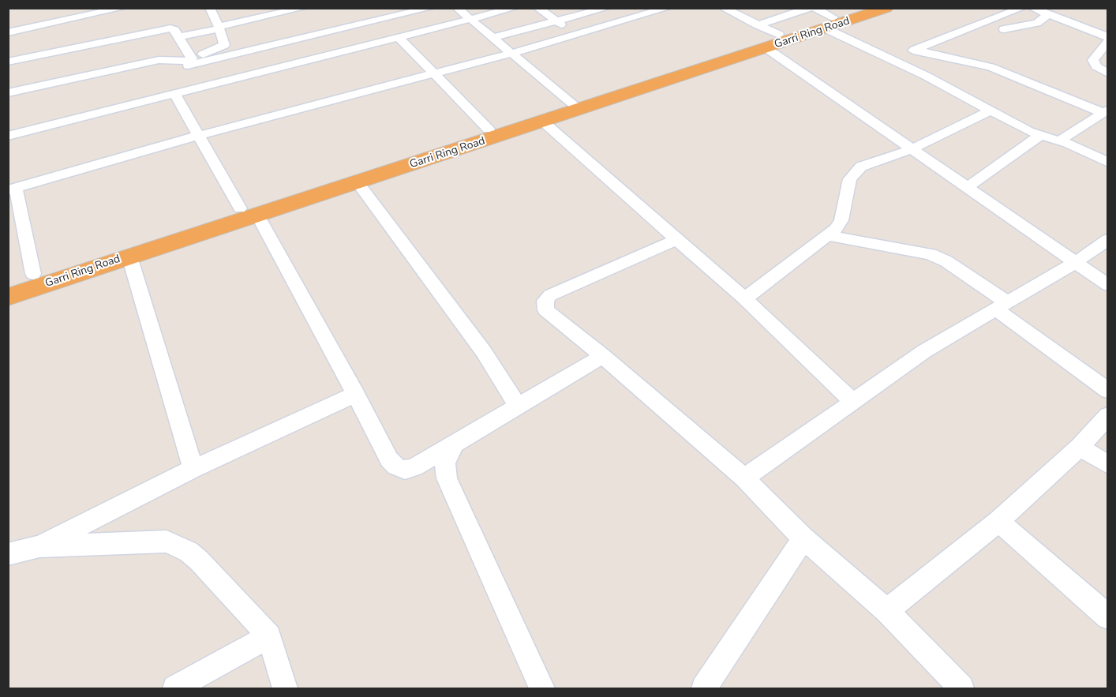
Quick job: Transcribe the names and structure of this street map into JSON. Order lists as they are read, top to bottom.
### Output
{
  "streets": {
    "highway": ["Garri Ring Road"]
  }
}
